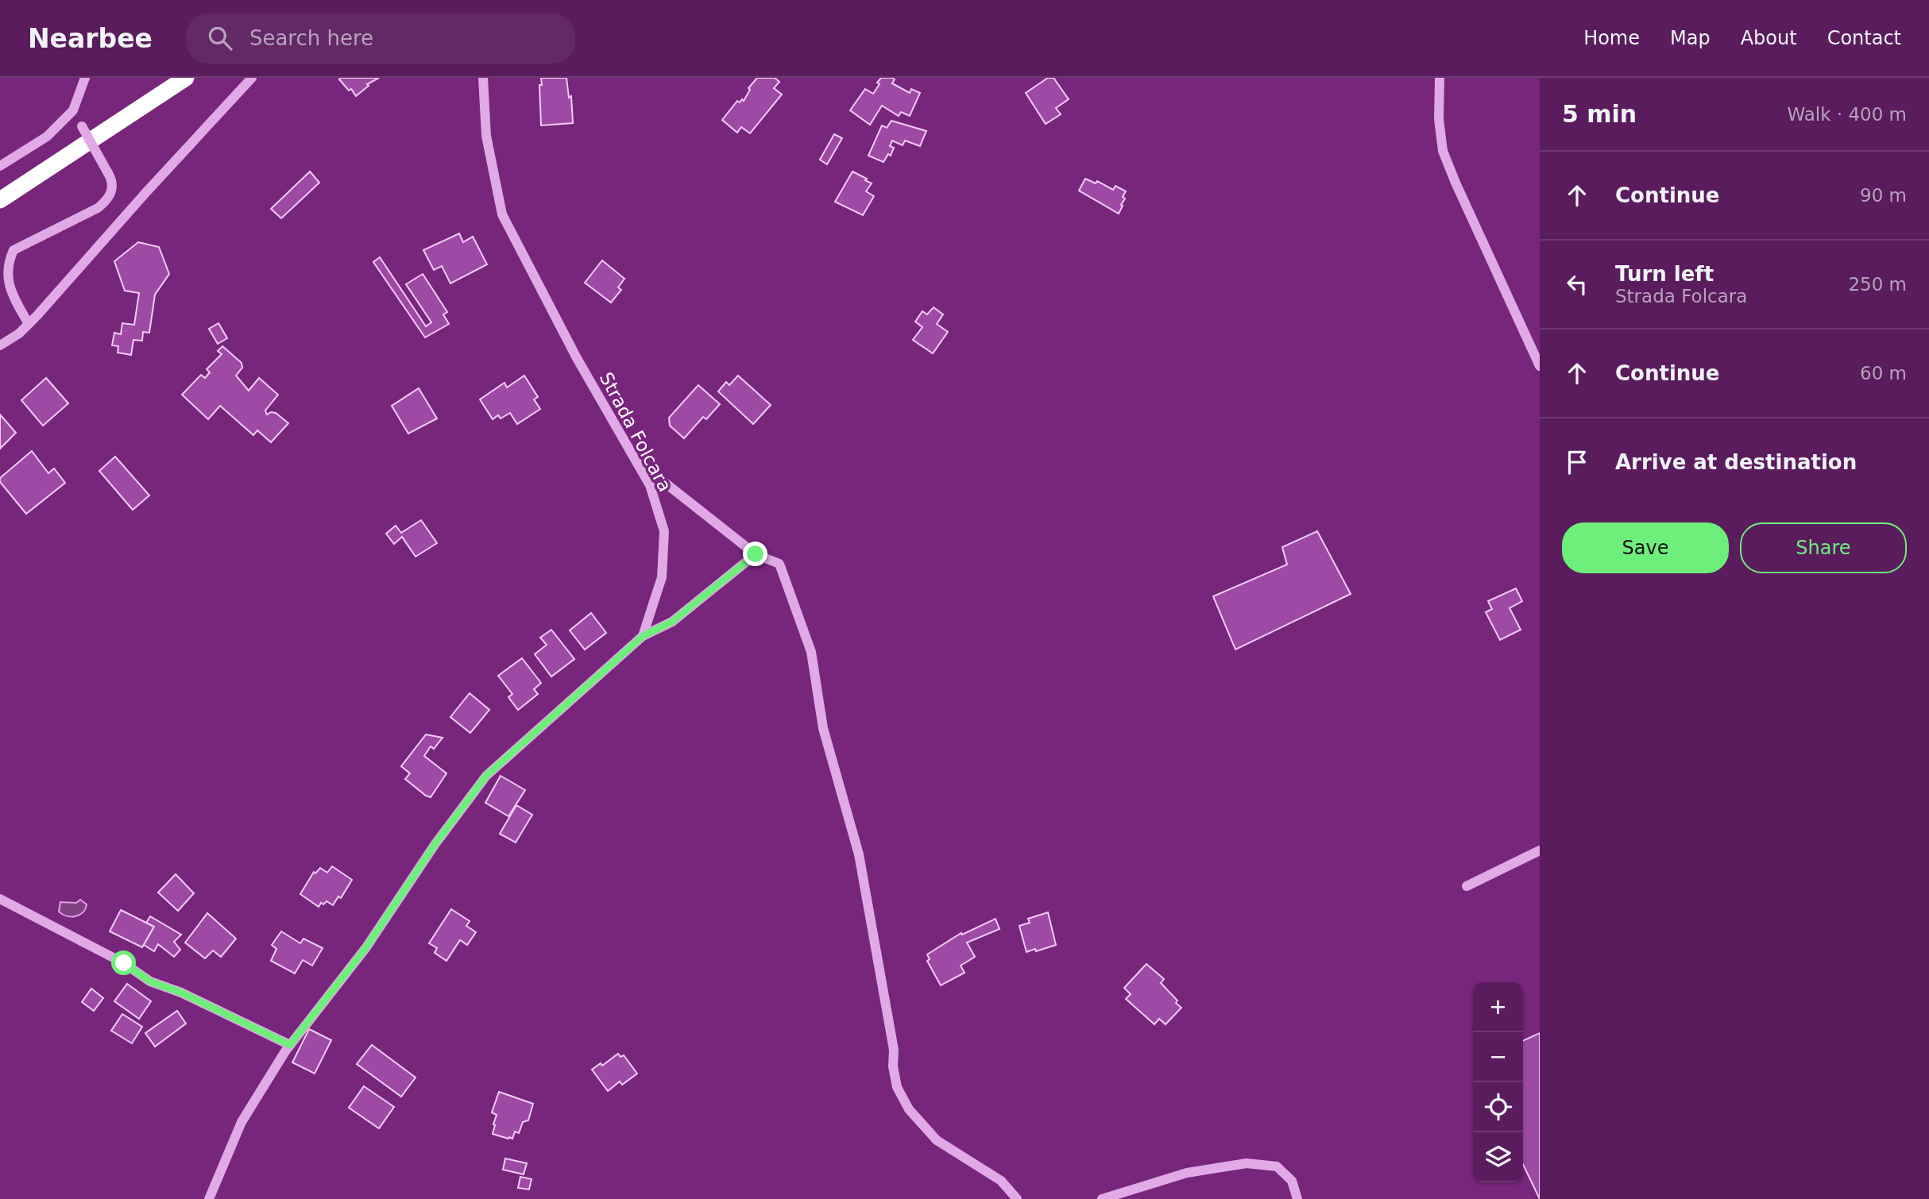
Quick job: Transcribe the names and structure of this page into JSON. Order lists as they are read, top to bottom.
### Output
{
  "streets": {
    "street": ["Strada Folcara"]
  },
  "page": {
    "header": "Nearbee",
    "search": "Search here",
    "nav": [
      "Home",
      "Map",
      "About",
      "Contact"
    ],
    "heading": ["5 min", "Walk · 400 m"],
    "list": [
      ["Continue", "90 m"],
      ["Turn left", "Strada Folcara", "250 m"],
      ["Continue", "60 m"],
      "Arrive at destination"
    ],
    "buttons": ["Save", "Share"],
    "map_buttons": ["+", "−"]
  }
}
